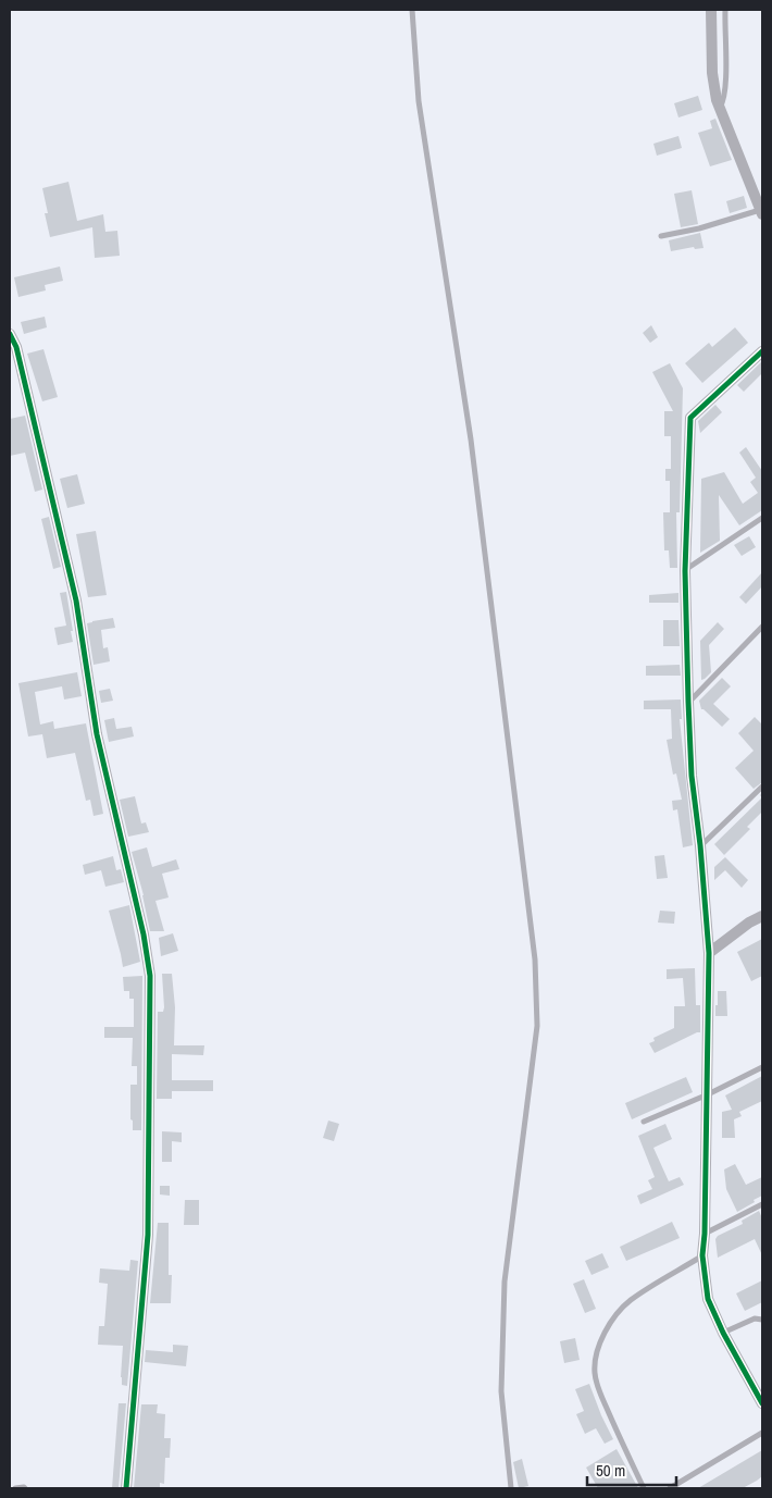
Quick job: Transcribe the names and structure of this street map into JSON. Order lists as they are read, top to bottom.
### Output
{
  "scale_bar": "50 m"
}
